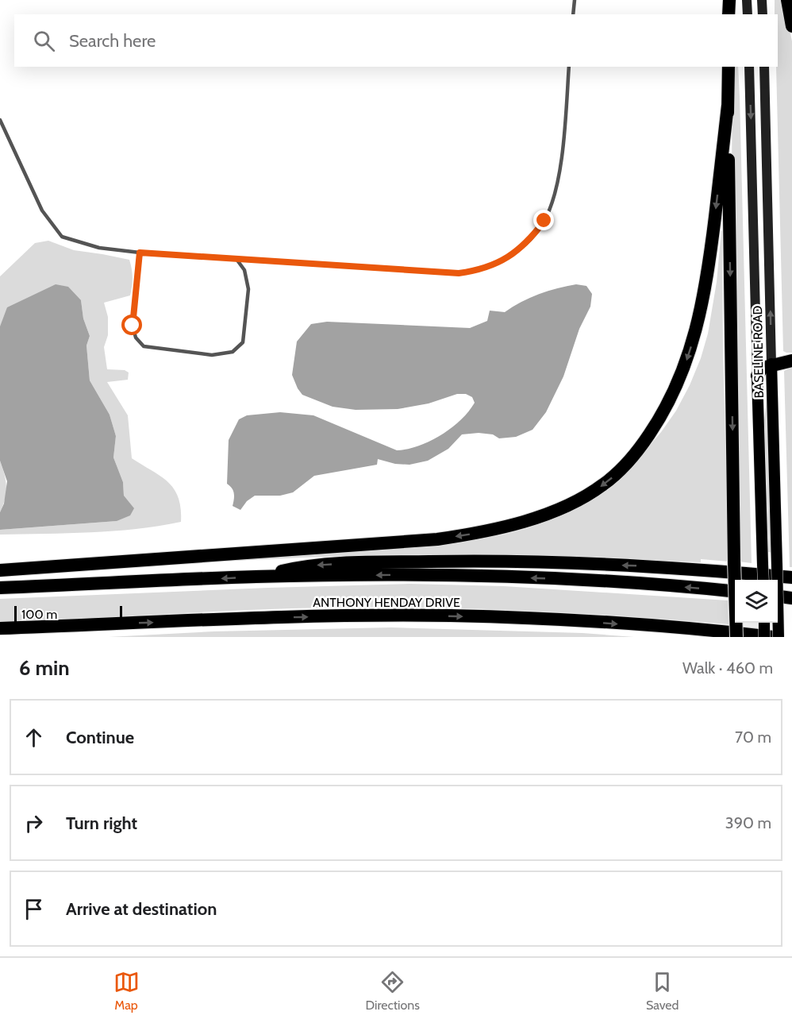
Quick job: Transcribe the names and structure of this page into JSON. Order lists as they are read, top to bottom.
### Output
{
  "streets": {
    "highway": ["ANTHONY HENDAY DRIVE"],
    "main road": ["BASELINE ROAD"]
  },
  "scale_bar": "100 m",
  "page": {
    "search": "Search here",
    "scale": "100 m",
    "heading": ["6 min", "Walk · 460 m"],
    "list": [
      ["Continue", "70 m"],
      ["Turn right", "390 m"],
      "Arrive at destination"
    ],
    "nav": ["Map", "Directions", "Saved"]
  }
}
